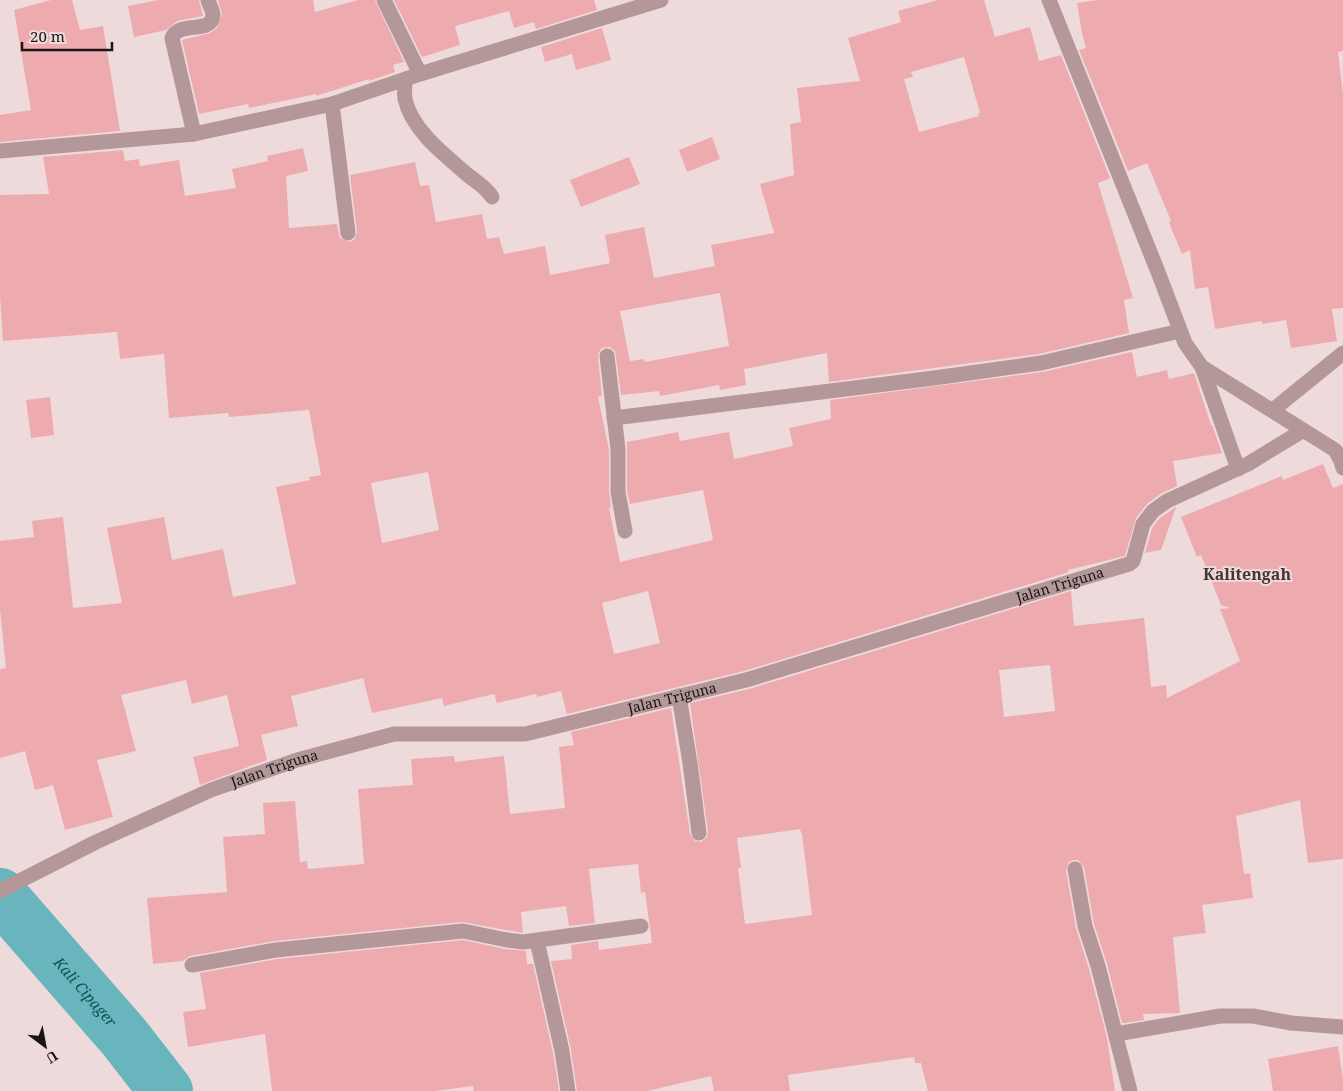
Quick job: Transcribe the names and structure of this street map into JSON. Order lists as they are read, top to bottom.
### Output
{
  "streets": {
    "street": ["Jalan Triguna"]
  },
  "districts": ["Kalitengah"],
  "water": ["Kali Cipager"],
  "scale_bar": "20 m",
  "north": "bottom right"
}
